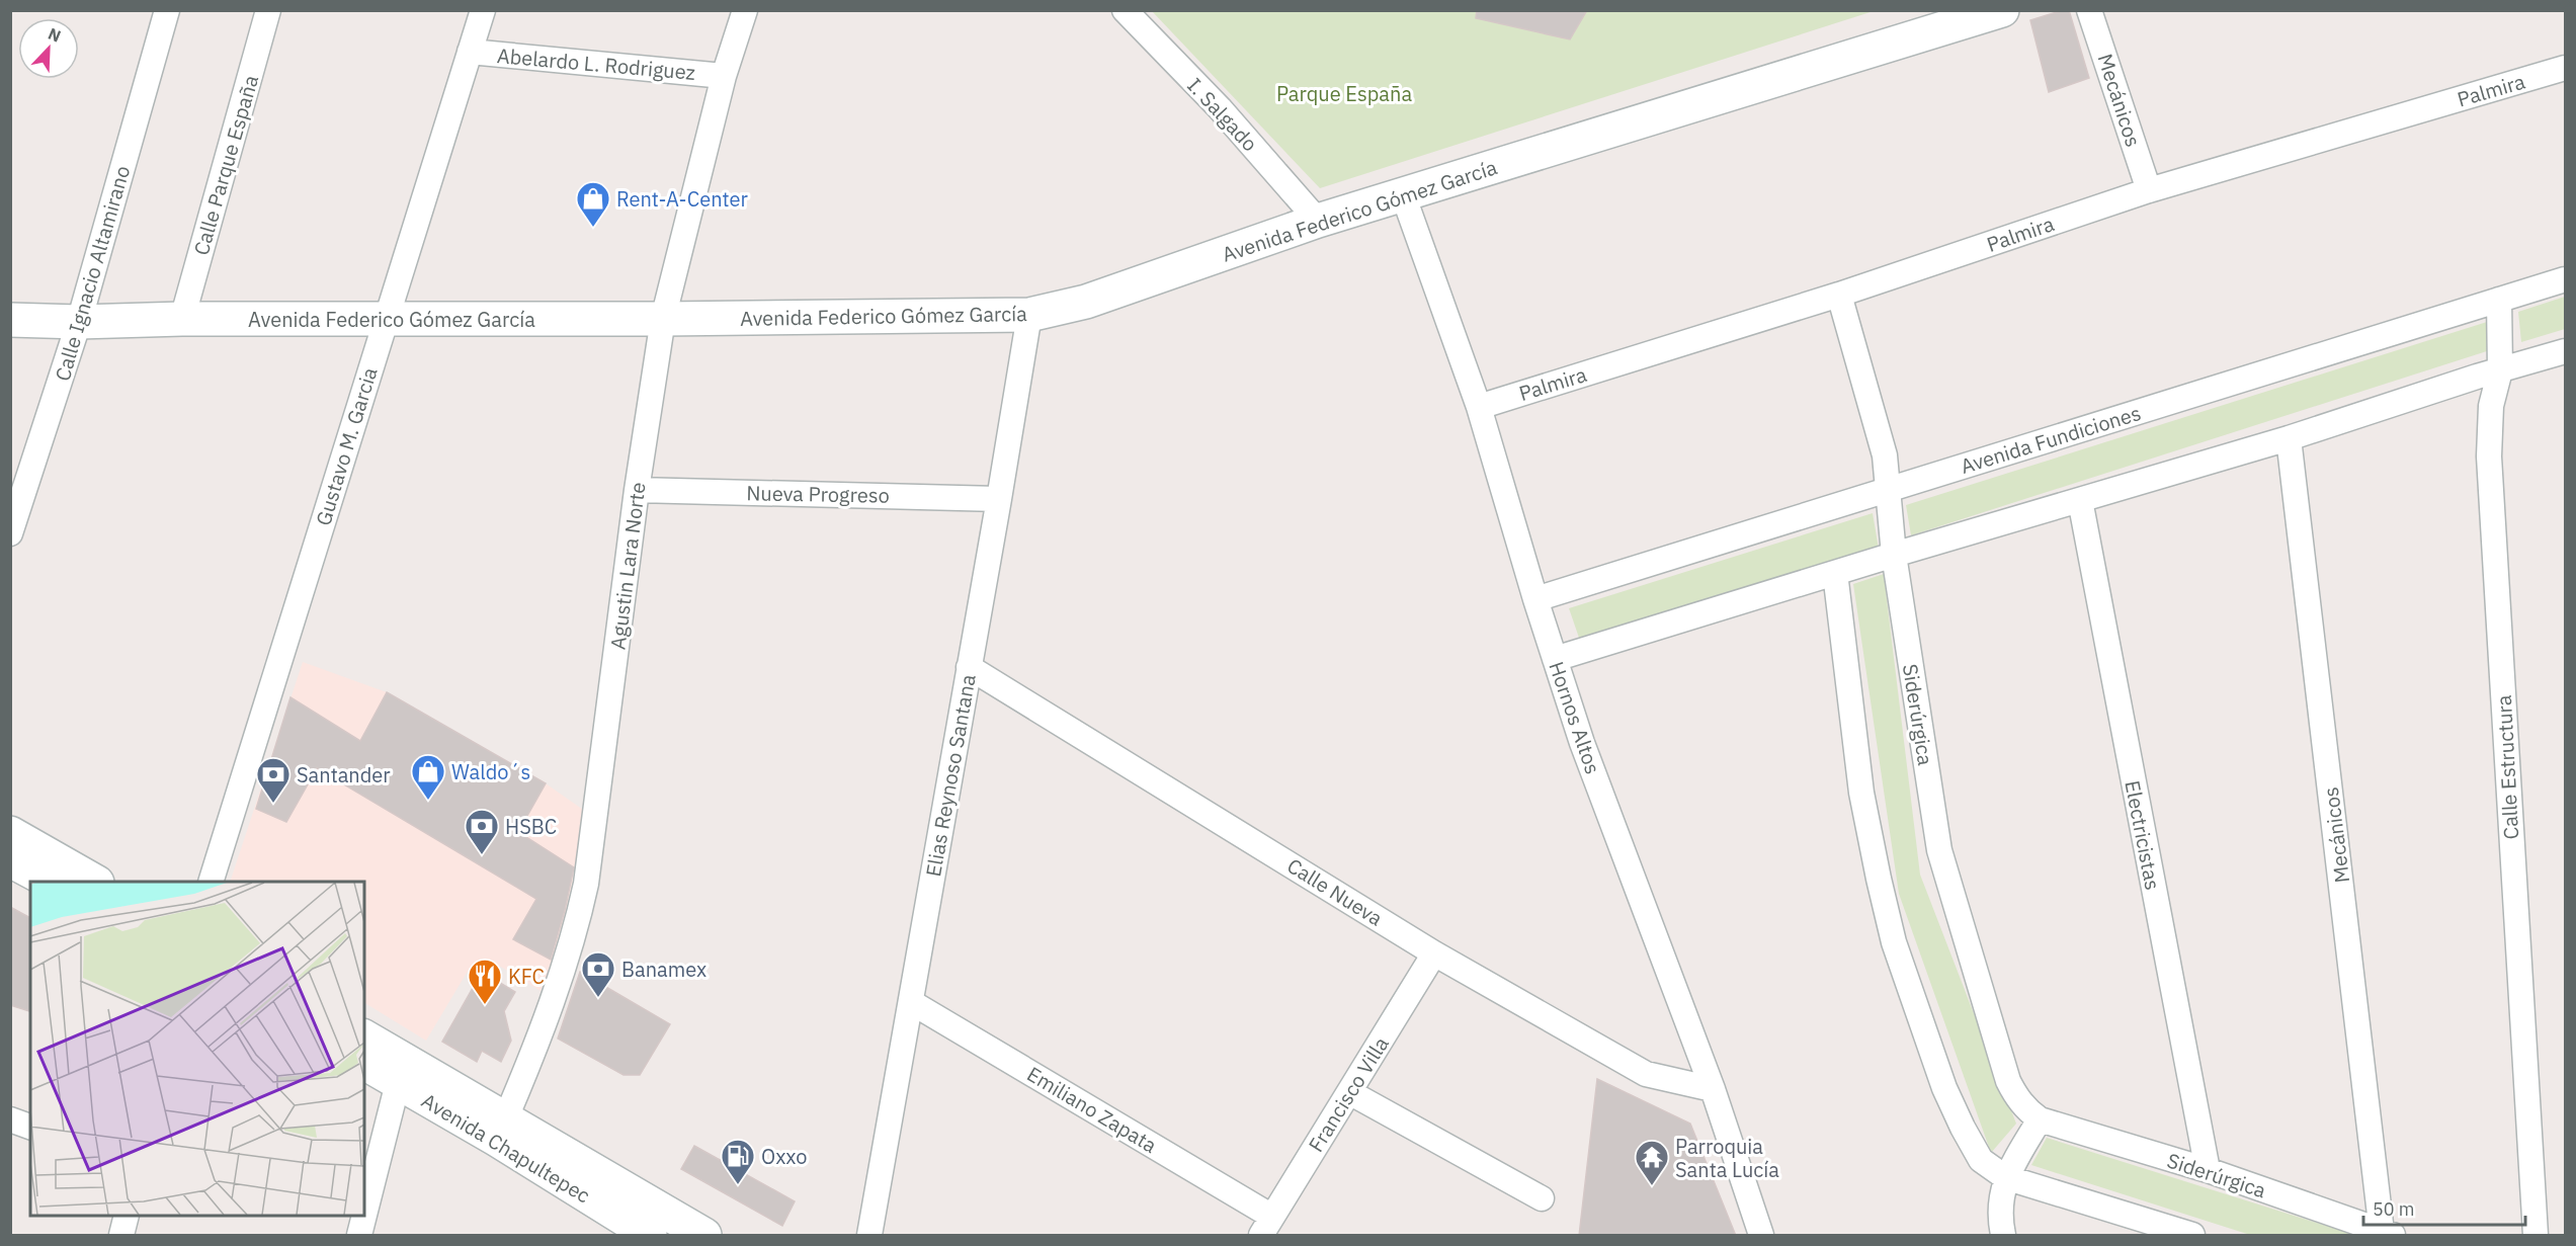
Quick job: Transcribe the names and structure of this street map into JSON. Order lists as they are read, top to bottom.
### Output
{
  "streets": {
    "street": [
      "Abelardo L. Rodriguez",
      "Palmira",
      "Mecánicos",
      "I. Salgado",
      "Calle Parque España",
      "Avenida Federico Gómez García",
      "Calle Ignacio Altamirano",
      "Avenida Fundiciones",
      "Gustavo M. Garcia",
      "Nueva Progreso",
      "Agustin Lara Norte",
      "Siderúrgica",
      "Hornos Altos",
      "Calle Estructura",
      "Elias Reynoso Santana",
      "Electricistas",
      "Calle Nueva",
      "Francisco Villa",
      "Emiliano Zapata",
      "Avenida Chapultepec"
    ]
  },
  "crossings": [
    ["Abelardo L. Rodriguez", "Gustavo M. Garcia"],
    ["Abelardo L. Rodriguez", "Agustin Lara Norte"],
    ["Palmira", "Mecánicos"],
    ["Palmira", "Siderúrgica"],
    ["Palmira", "Hornos Altos"],
    ["Mecánicos", "Siderúrgica"],
    ["I. Salgado", "Avenida Federico Gómez García"],
    ["Calle Parque España", "Avenida Federico Gómez García"],
    ["Avenida Federico Gómez García", "Calle Ignacio Altamirano"],
    ["Avenida Federico Gómez García", "Gustavo M. Garcia"],
    ["Avenida Federico Gómez García", "Agustin Lara Norte"],
    ["Avenida Federico Gómez García", "Hornos Altos"],
    ["Avenida Federico Gómez García", "Elias Reynoso Santana"],
    ["Avenida Fundiciones", "Siderúrgica"],
    ["Avenida Fundiciones", "Hornos Altos"],
    ["Avenida Fundiciones", "Calle Estructura"],
    ["Nueva Progreso", "Agustin Lara Norte"],
    ["Nueva Progreso", "Elias Reynoso Santana"],
    ["Siderúrgica", "Electricistas"],
    ["Hornos Altos", "Calle Nueva"],
    ["Elias Reynoso Santana", "Calle Nueva"],
    ["Elias Reynoso Santana", "Emiliano Zapata"],
    ["Calle Nueva", "Francisco Villa"],
    ["Francisco Villa", "Emiliano Zapata"]
  ],
  "parks": ["Parque España"],
  "places": {
    "shop": ["Rent-A-Center", "Waldo´s"],
    "bank": ["Santander", "HSBC", "Banamex"],
    "restaurant": ["KFC"],
    "fuel station": ["Oxxo"],
    "temple": ["Parroquia Santa Lucía"]
  },
  "scale_bar": "50 m",
  "north": "top right"
}
